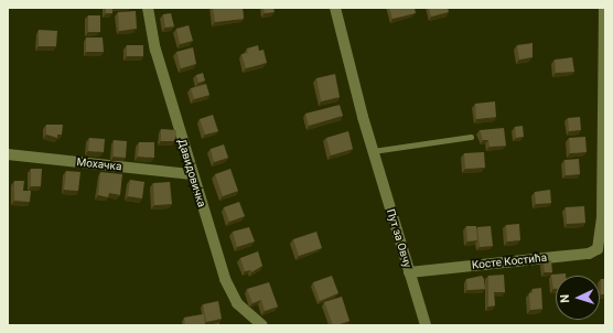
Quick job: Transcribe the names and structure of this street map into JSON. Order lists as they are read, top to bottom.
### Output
{
  "streets": {
    "street": [
      "Мохачка",
      "Давидовичка",
      "Пут за Овчу",
      "Косте Костића"
    ]
  },
  "crossings": [
    ["Мохачка", "Давидовичка"],
    ["Пут за Овчу", "Косте Костића"]
  ],
  "north": "left"
}
